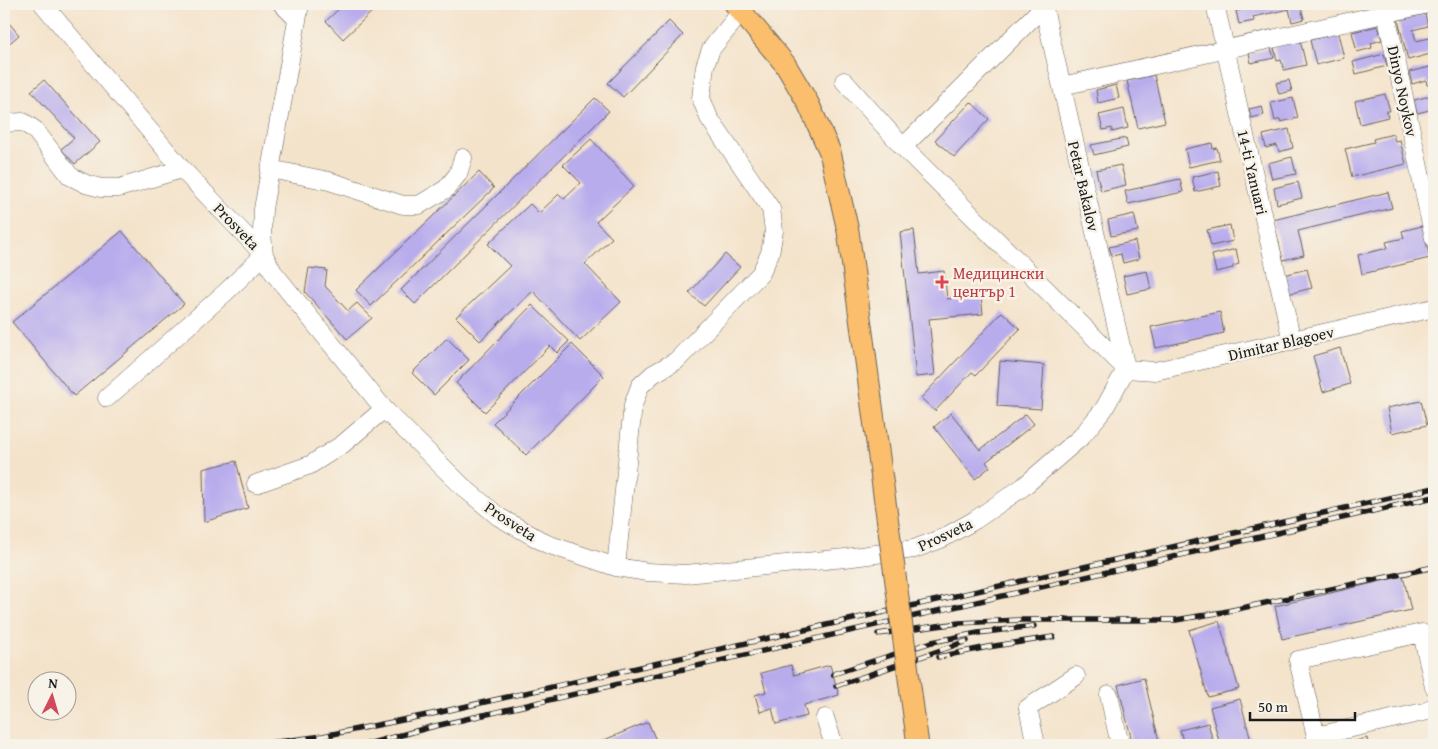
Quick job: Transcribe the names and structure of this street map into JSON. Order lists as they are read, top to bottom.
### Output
{
  "streets": {
    "street": [
      "Dinyo Noykov",
      "14-ti Yanuari",
      "Petar Bakalov",
      "Prosveta",
      "Dimitar Blagoev"
    ]
  },
  "crossings": [
    ["14-ti Yanuari", "Dimitar Blagoev"],
    ["Petar Bakalov", "Prosveta"],
    ["Petar Bakalov", "Dimitar Blagoev"],
    ["Prosveta", "Dimitar Blagoev"]
  ],
  "places": {
    "health": ["Медицински център 1"]
  },
  "scale_bar": "50 m",
  "north": "top"
}
